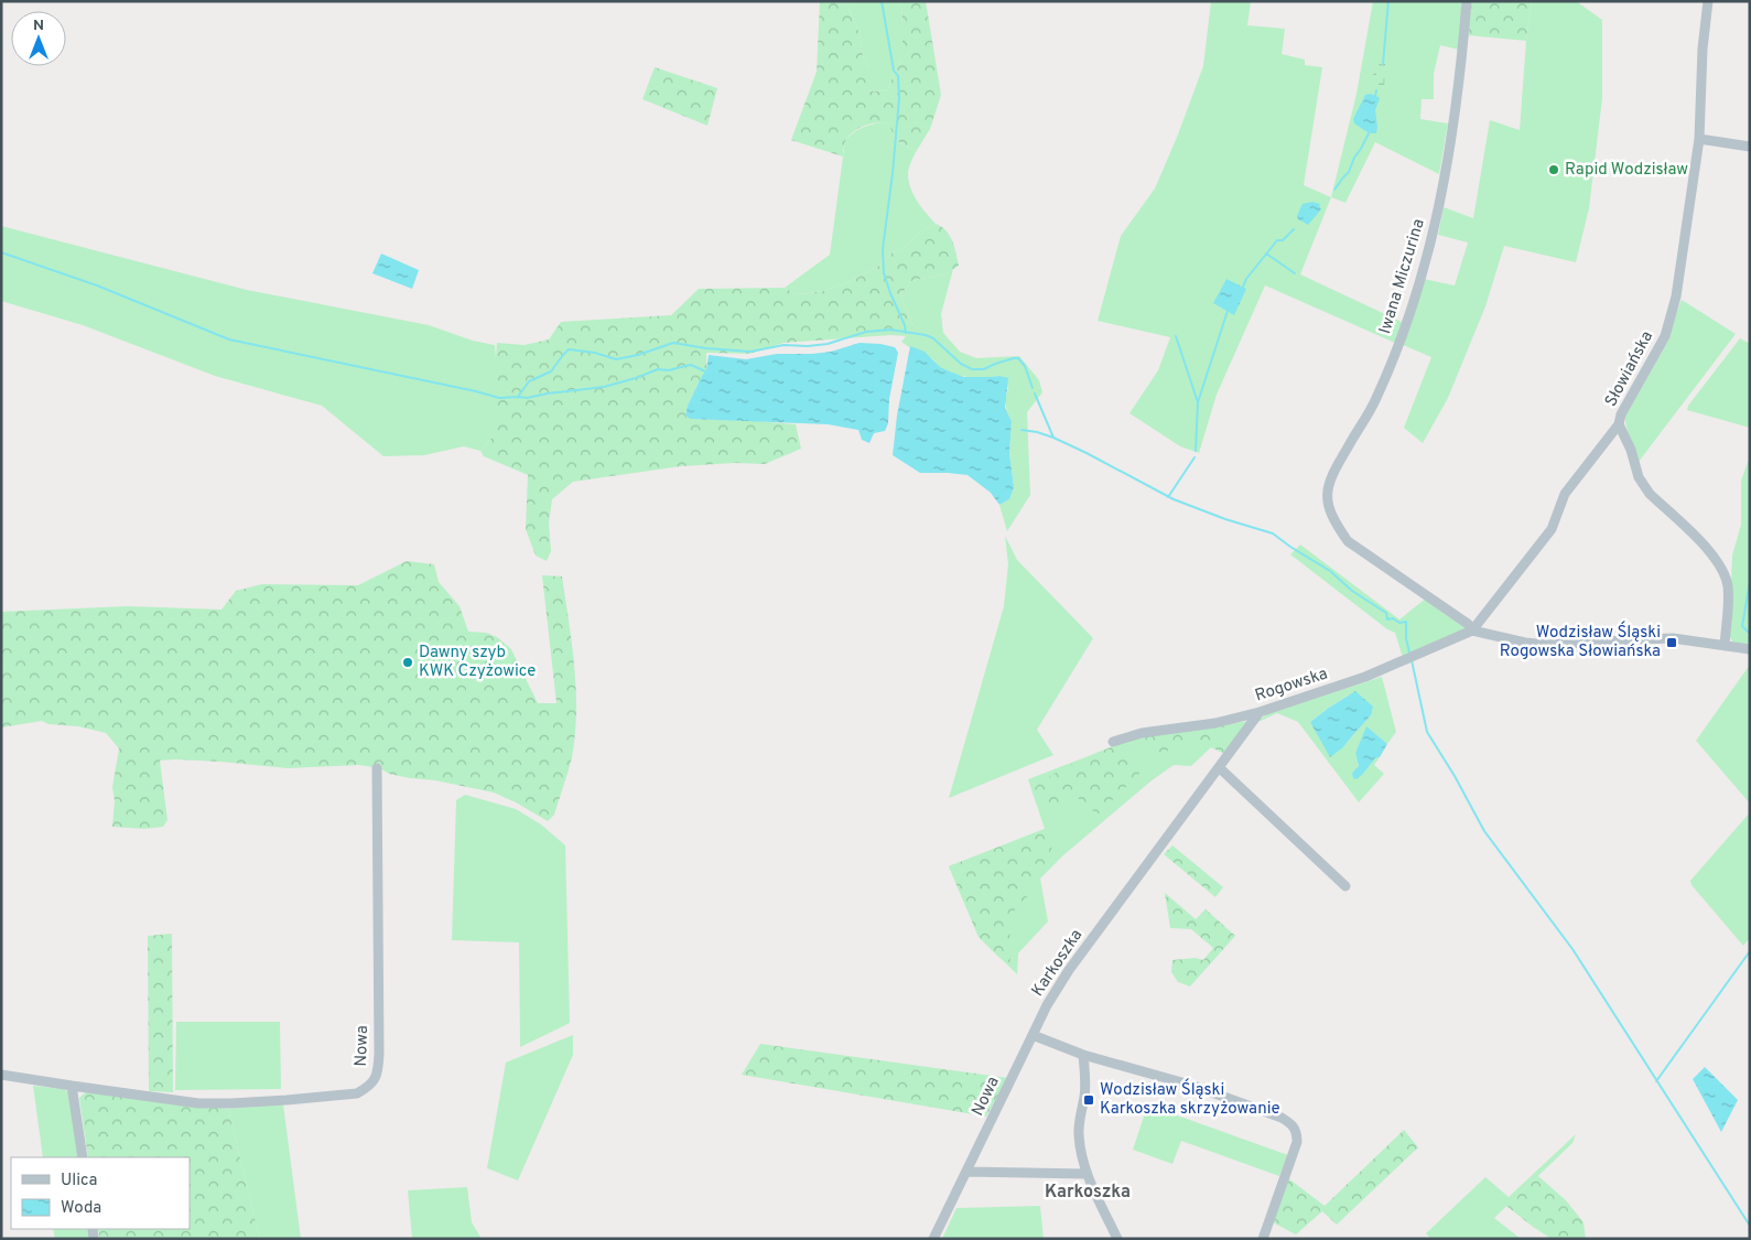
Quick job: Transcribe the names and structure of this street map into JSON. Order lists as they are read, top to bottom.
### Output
{
  "streets": {
    "street": [
      "Iwana Miczurina",
      "Słowiańska",
      "Rogowska",
      "Karkoszka",
      "Nowa"
    ]
  },
  "crossings": [
    ["Iwana Miczurina", "Rogowska"],
    ["Słowiańska", "Rogowska"],
    ["Rogowska", "Karkoszka"],
    ["Karkoszka", "Nowa"]
  ],
  "districts": ["Karkoszka"],
  "places": {
    "other": ["Rapid Wodzisław", "Dawny szyb KWK Czyżowice"],
    "transit": ["Wodzisław Śląski Rogowska Słowiańska", "Wodzisław Śląski Karkoszka skrzyżowanie"]
  },
  "legend": ["Ulica", "Woda"],
  "north": "top"
}
